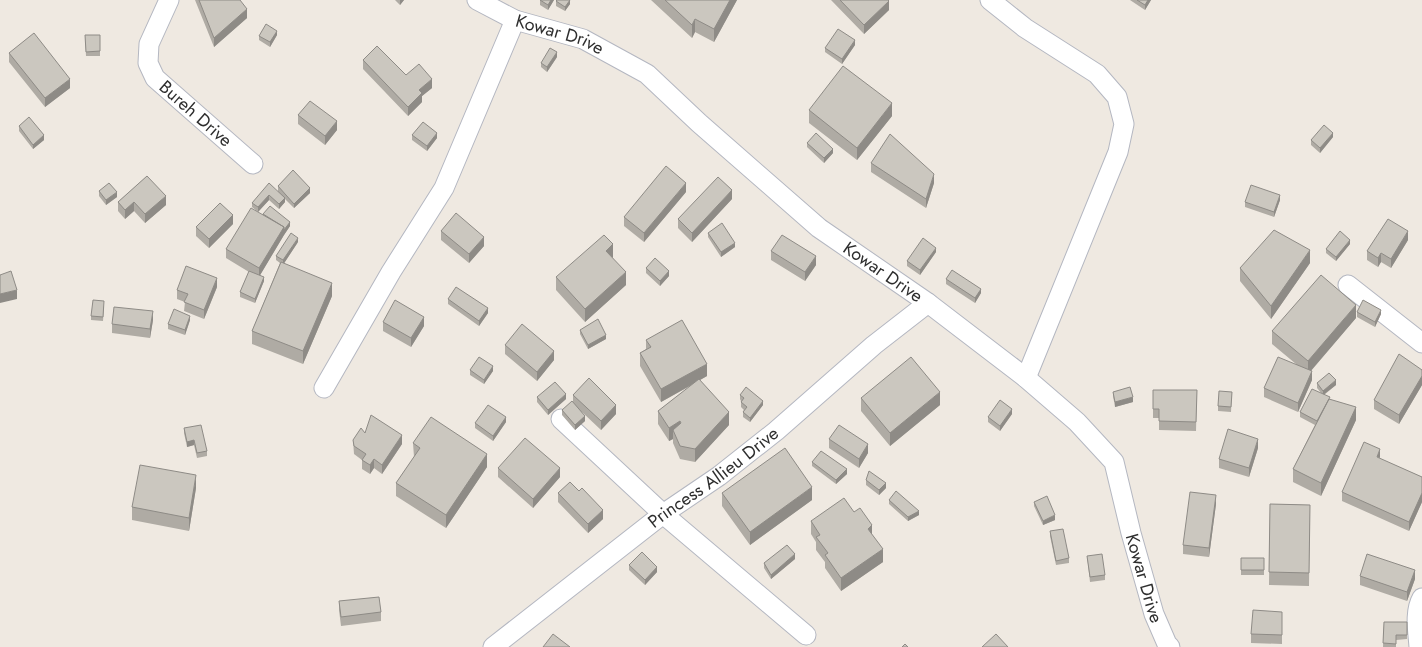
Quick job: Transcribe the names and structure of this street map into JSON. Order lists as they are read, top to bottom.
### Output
{
  "streets": {
    "street": ["Kowar Drive", "Bureh Drive", "Princess Allieu Drive"]
  },
  "crossings": [
    ["Kowar Drive", "Princess Allieu Drive"]
  ]
}
